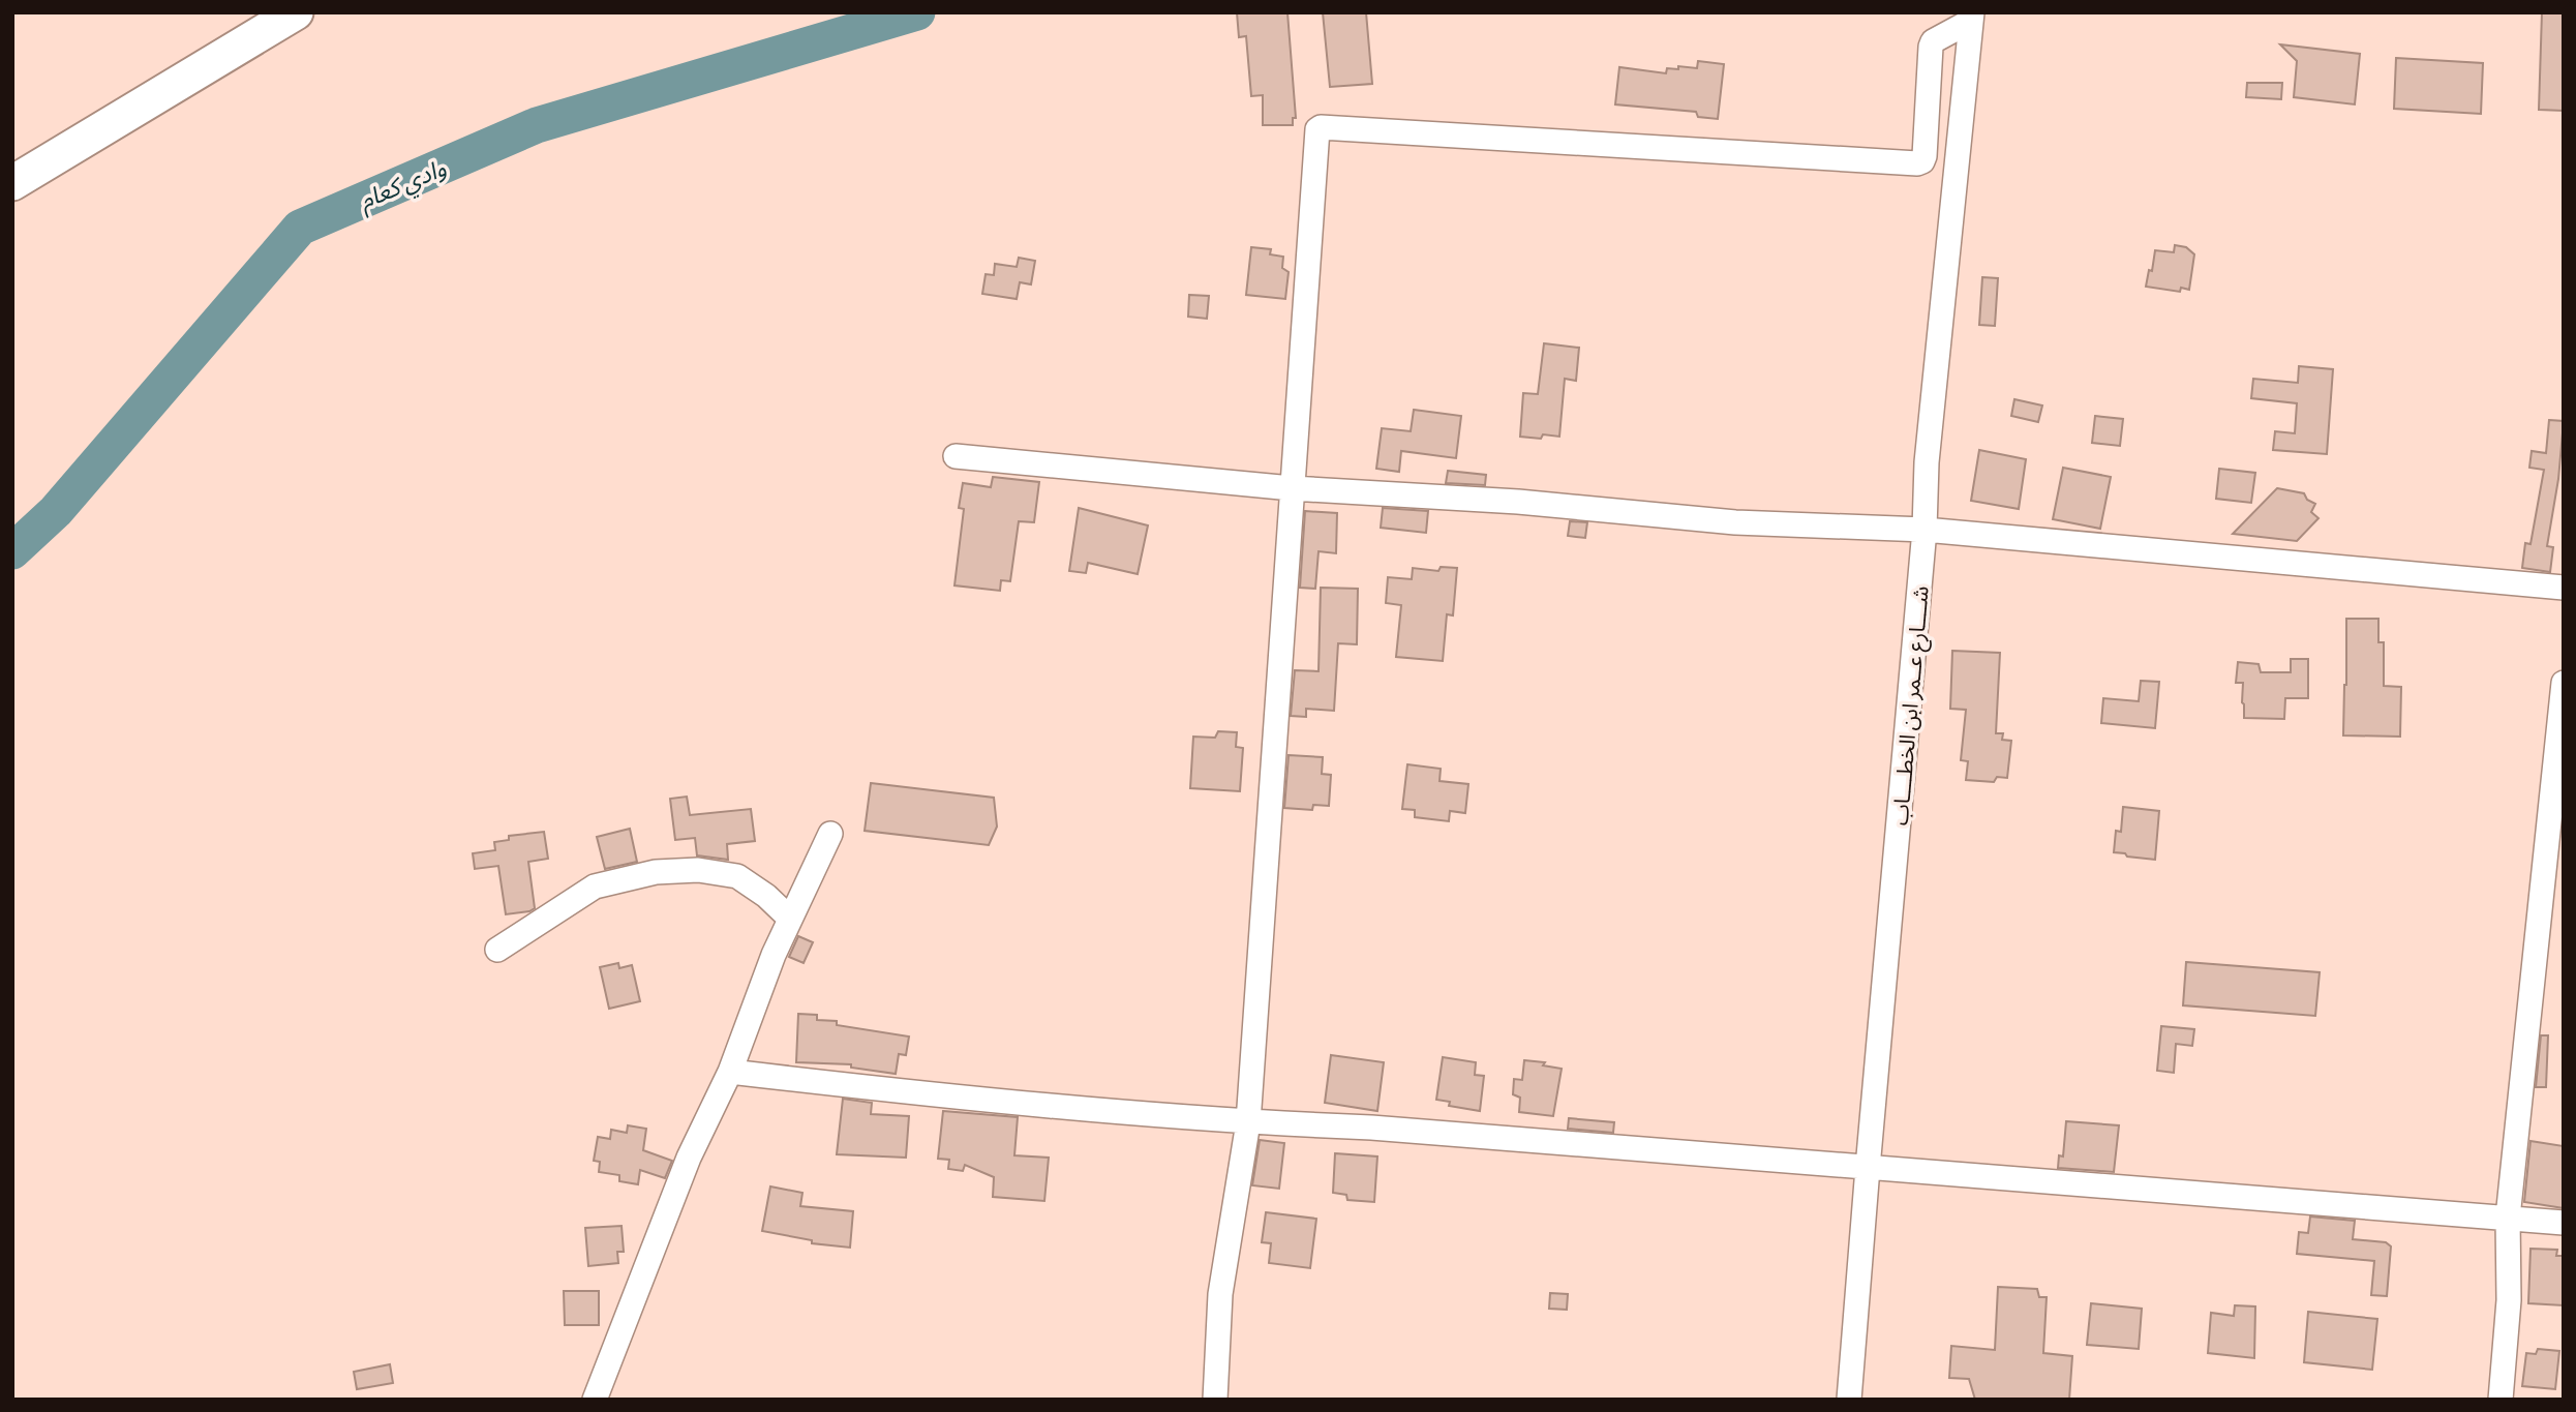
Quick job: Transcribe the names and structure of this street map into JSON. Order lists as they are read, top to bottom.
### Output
{
  "streets": {
    "street": ["شــــارع عــمر ابن الخطــــاب"]
  },
  "water": ["وادي كعام"]
}
